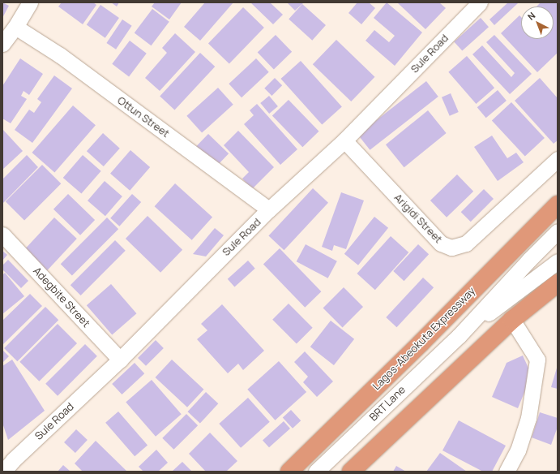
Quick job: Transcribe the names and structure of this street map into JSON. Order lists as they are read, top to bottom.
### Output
{
  "streets": {
    "highway": ["Lagos-Abeokuta Expressway"],
    "street": [
      "Sule Road",
      "Ottun Street",
      "Arigidi Street",
      "Adegbite Street",
      "BRT Lane"
    ]
  },
  "crossings": [
    ["Sule Road", "Ottun Street"],
    ["Sule Road", "Arigidi Street"],
    ["Sule Road", "Adegbite Street"]
  ],
  "north": "top left"
}
